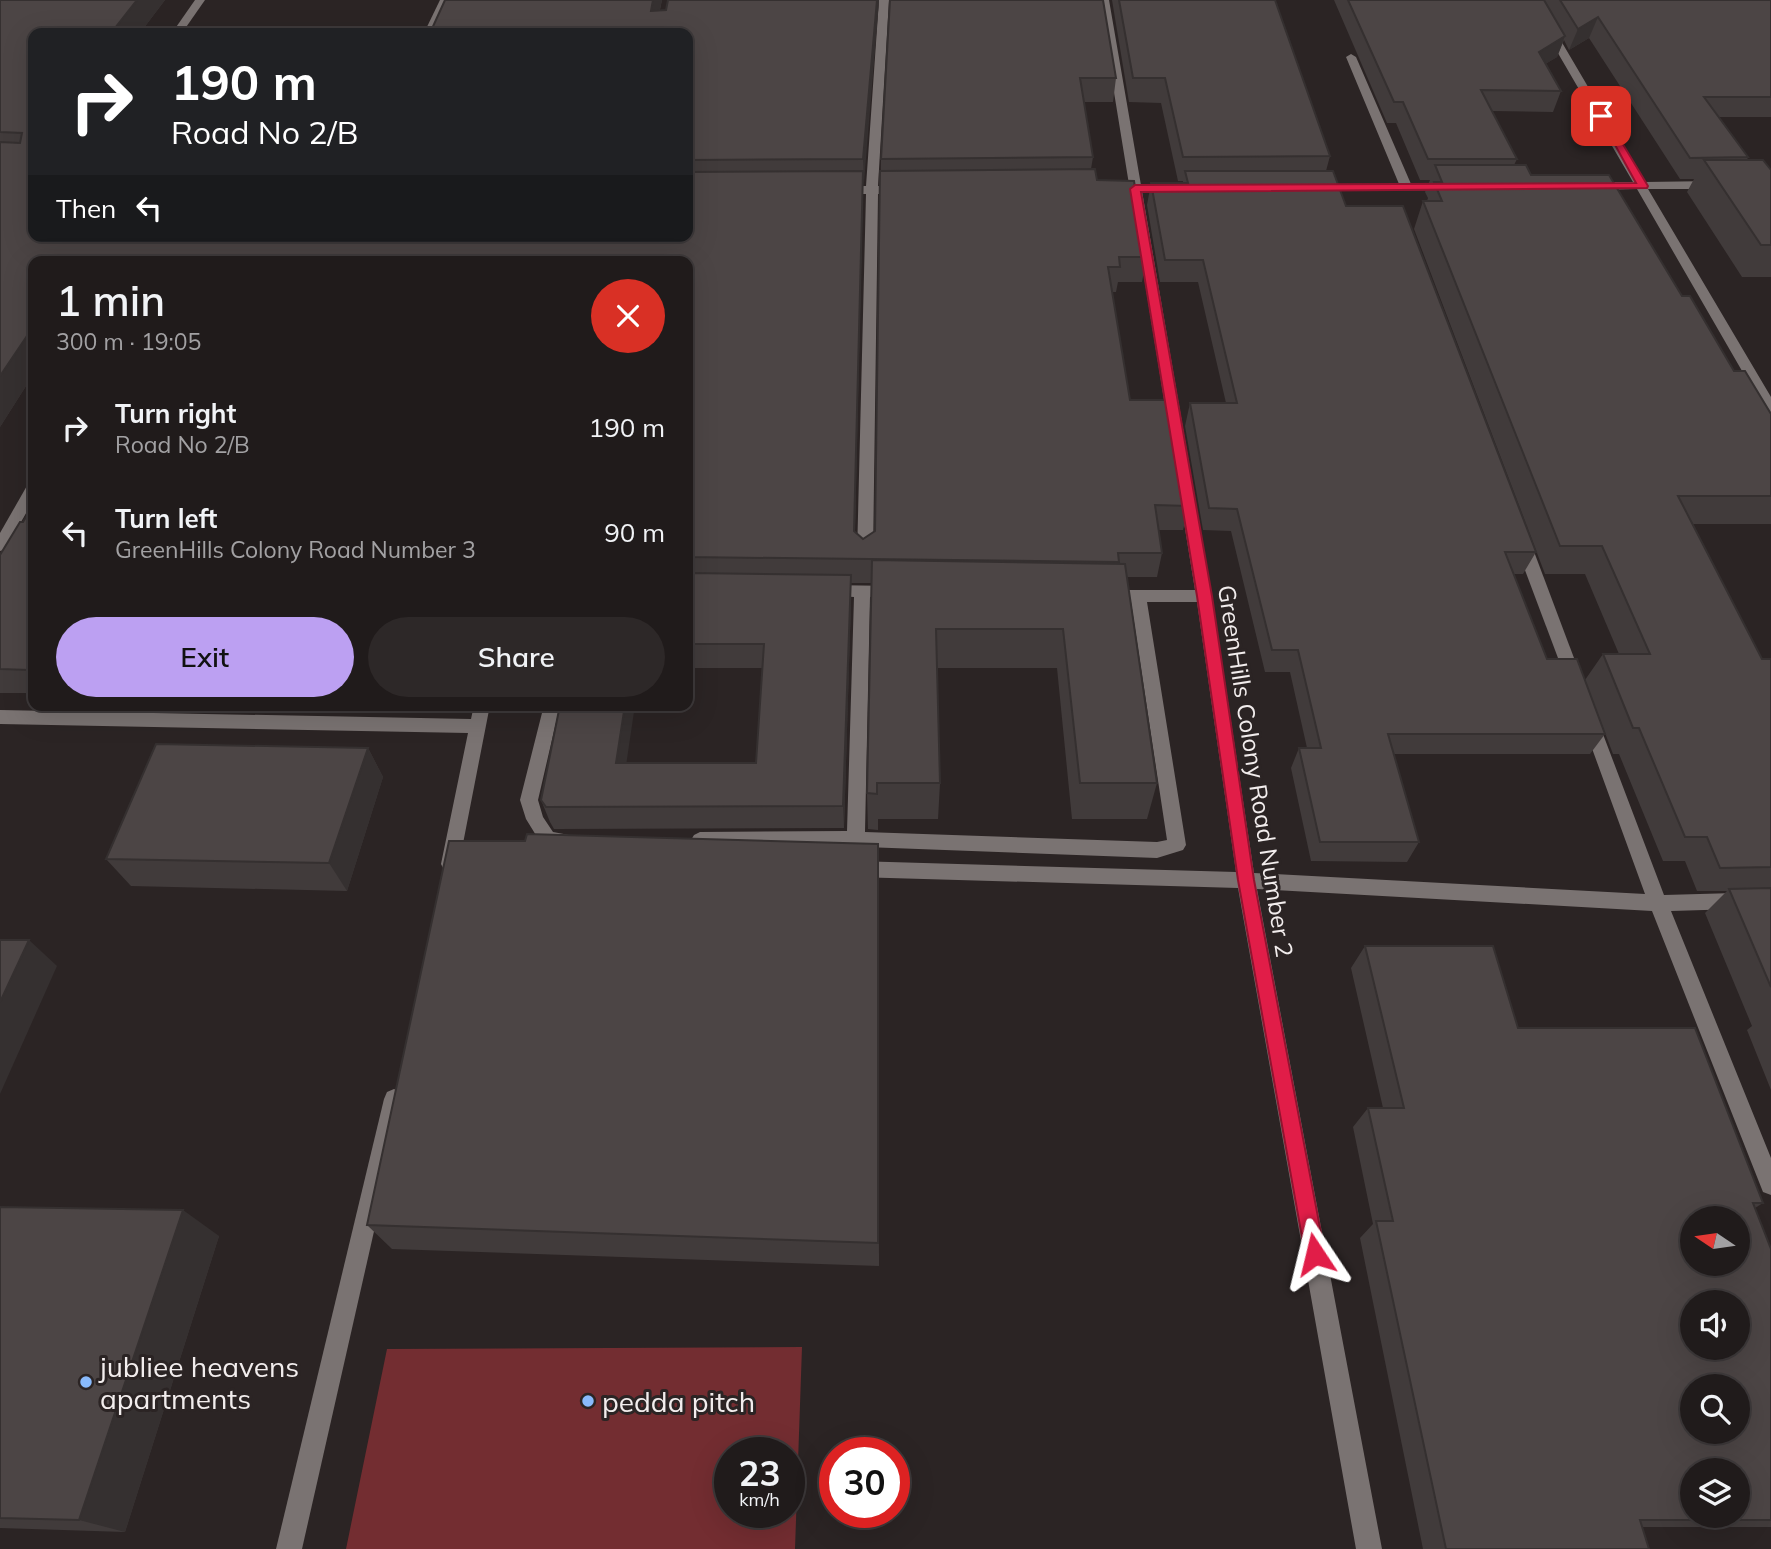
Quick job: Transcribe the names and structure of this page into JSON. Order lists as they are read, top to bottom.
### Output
{
  "streets": {
    "street": ["GreenHills Colony Road Number 2"]
  },
  "places": ["jubliee heavens apartments", "pedda pitch"],
  "north": "left",
  "page": {
    "turn": ["190 m", "Road No 2/B"],
    "then": "Then",
    "heading": ["1 min", "300 m · 19:05"],
    "list": [
      {
        "name": "Turn right",
        "note": "Road No 2/B",
        "value": "190 m"
      },
      {
        "name": "Turn left",
        "note": "GreenHills Colony Road Number 3",
        "value": "90 m"
      }
    ],
    "buttons": ["Exit", "Share"],
    "speed": "23 km/h",
    "limit": "30"
  }
}
